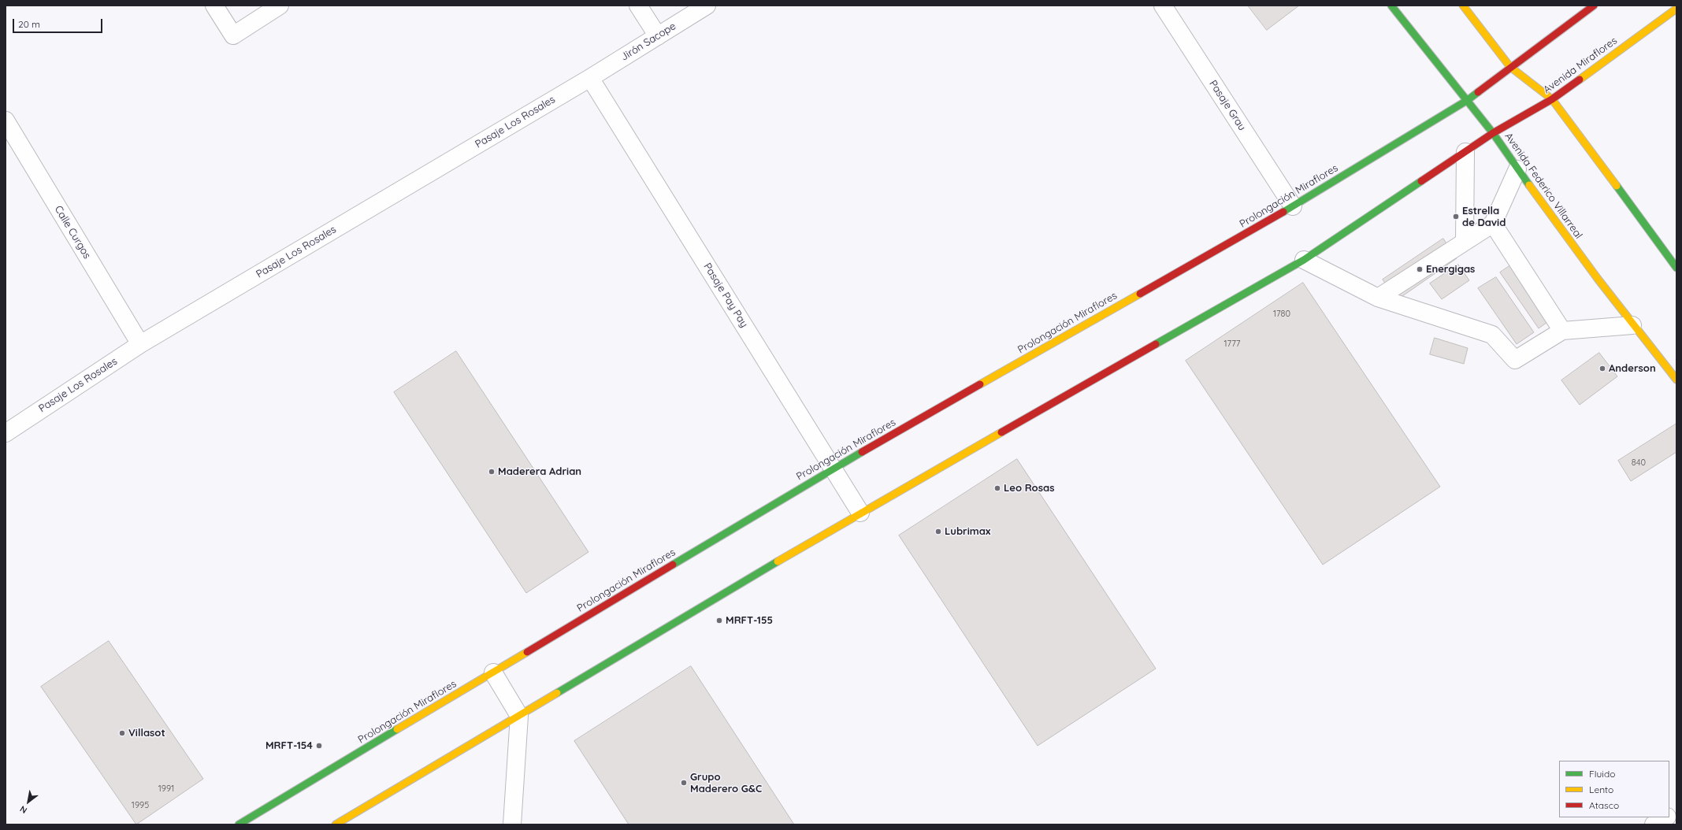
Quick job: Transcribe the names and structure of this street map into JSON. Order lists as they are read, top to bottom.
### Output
{
  "streets": {
    "main road": ["Avenida Miraflores", "Avenida Federico Villarreal", "Prolongación Miraflores"],
    "street": [
      "Jirón Sacope",
      "Pasaje Grau",
      "Pasaje Los Rosales",
      "Calle Curgos",
      "Pasaje Pay Pay"
    ]
  },
  "crossings": [
    ["Jirón Sacope", "Pasaje Los Rosales"],
    ["Jirón Sacope", "Pasaje Pay Pay"],
    ["Avenida Miraflores", "Avenida Federico Villarreal"],
    ["Pasaje Grau", "Prolongación Miraflores"],
    ["Pasaje Los Rosales", "Calle Curgos"],
    ["Pasaje Los Rosales", "Pasaje Pay Pay"],
    ["Avenida Federico Villarreal", "Prolongación Miraflores"],
    ["Prolongación Miraflores", "Pasaje Pay Pay"]
  ],
  "places": [
    "Estrella de David",
    "Energigas",
    "Anderson",
    "Maderera Adrian",
    "Leo Rosas",
    "Lubrimax",
    "MRFT-155",
    "Villasot",
    "MRFT-154",
    "Grupo Maderero G&C"
  ],
  "house_numbers": [
    "1780",
    "1777",
    "840",
    "1991",
    "1995"
  ],
  "legend": ["Fluido", "Lento", "Atasco"],
  "scale_bar": "20 m",
  "north": "bottom left"
}
